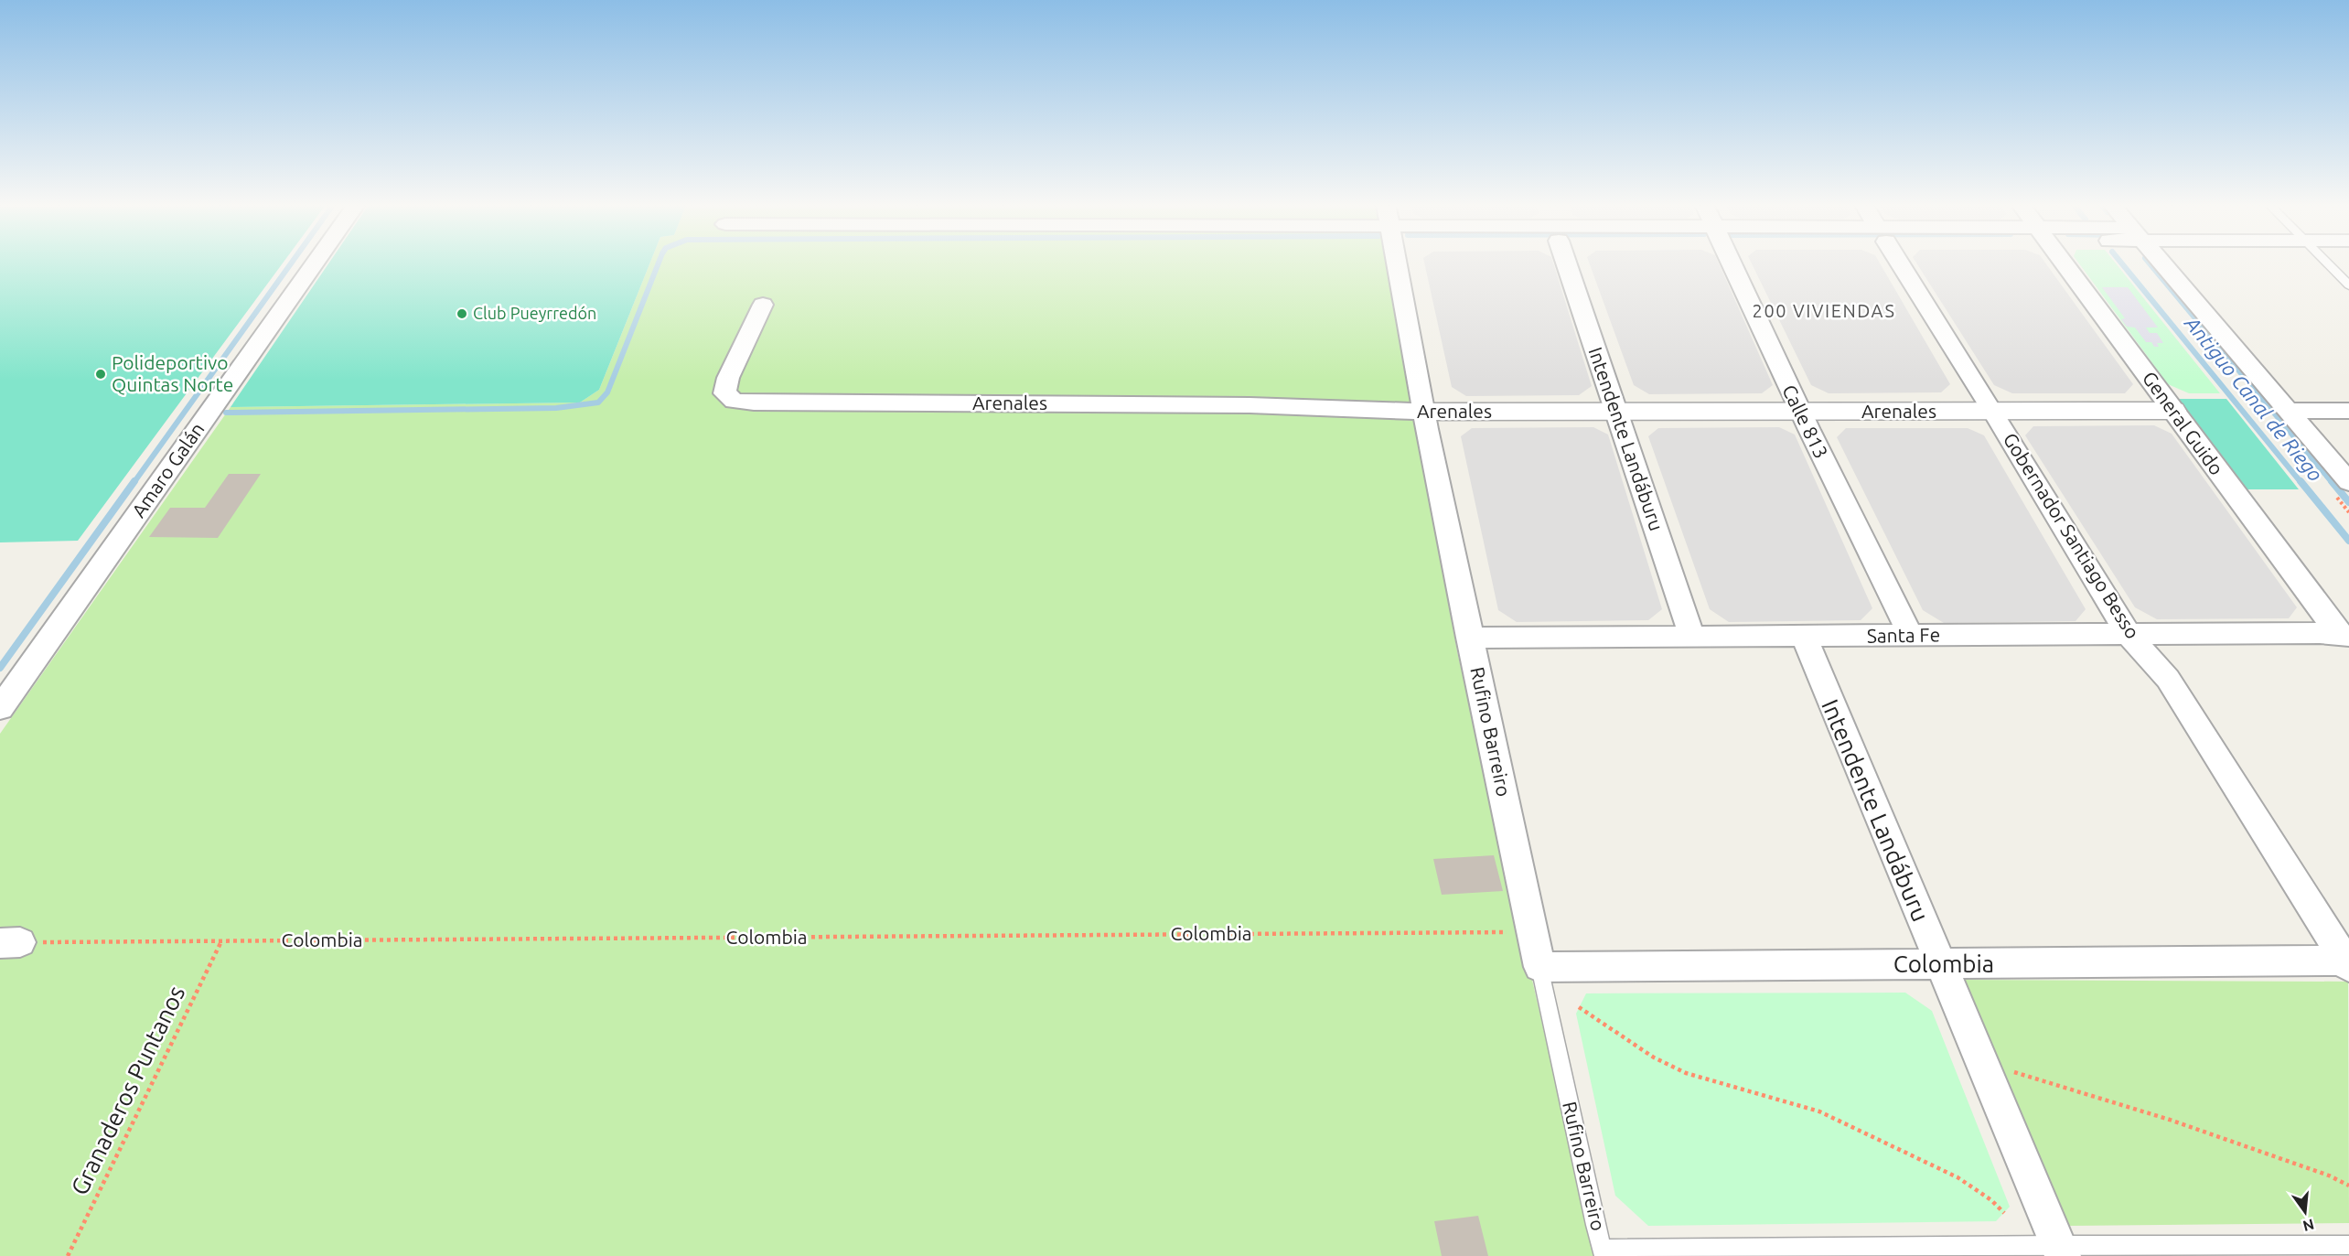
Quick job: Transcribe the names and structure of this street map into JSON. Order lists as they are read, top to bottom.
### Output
{
  "streets": {
    "street": [
      "Arenales",
      "Calle 813",
      "General Guido",
      "Intendente Landáburu",
      "Amaro Galán",
      "Gobernador Santiago Besso",
      "Santa Fe",
      "Rufino Barreiro",
      "Colombia"
    ],
    "path": ["Granaderos Puntanos"]
  },
  "crossings": [
    ["Arenales", "Calle 813"],
    ["Arenales", "General Guido"],
    ["Arenales", "Intendente Landáburu"],
    ["Arenales", "Gobernador Santiago Besso"],
    ["Arenales", "Rufino Barreiro"],
    ["Calle 813", "Santa Fe"],
    ["General Guido", "Santa Fe"],
    ["Intendente Landáburu", "Santa Fe"],
    ["Intendente Landáburu", "Colombia"],
    ["Gobernador Santiago Besso", "Santa Fe"],
    ["Gobernador Santiago Besso", "Colombia"],
    ["Santa Fe", "Rufino Barreiro"],
    ["Rufino Barreiro", "Colombia"],
    ["Colombia", "Granaderos Puntanos"]
  ],
  "districts": ["200 VIVIENDAS"],
  "water": ["Antiguo Canal de Riego"],
  "places": ["Club Pueyrredón", "Polideportivo Quintas Norte"],
  "north": "bottom"
}
